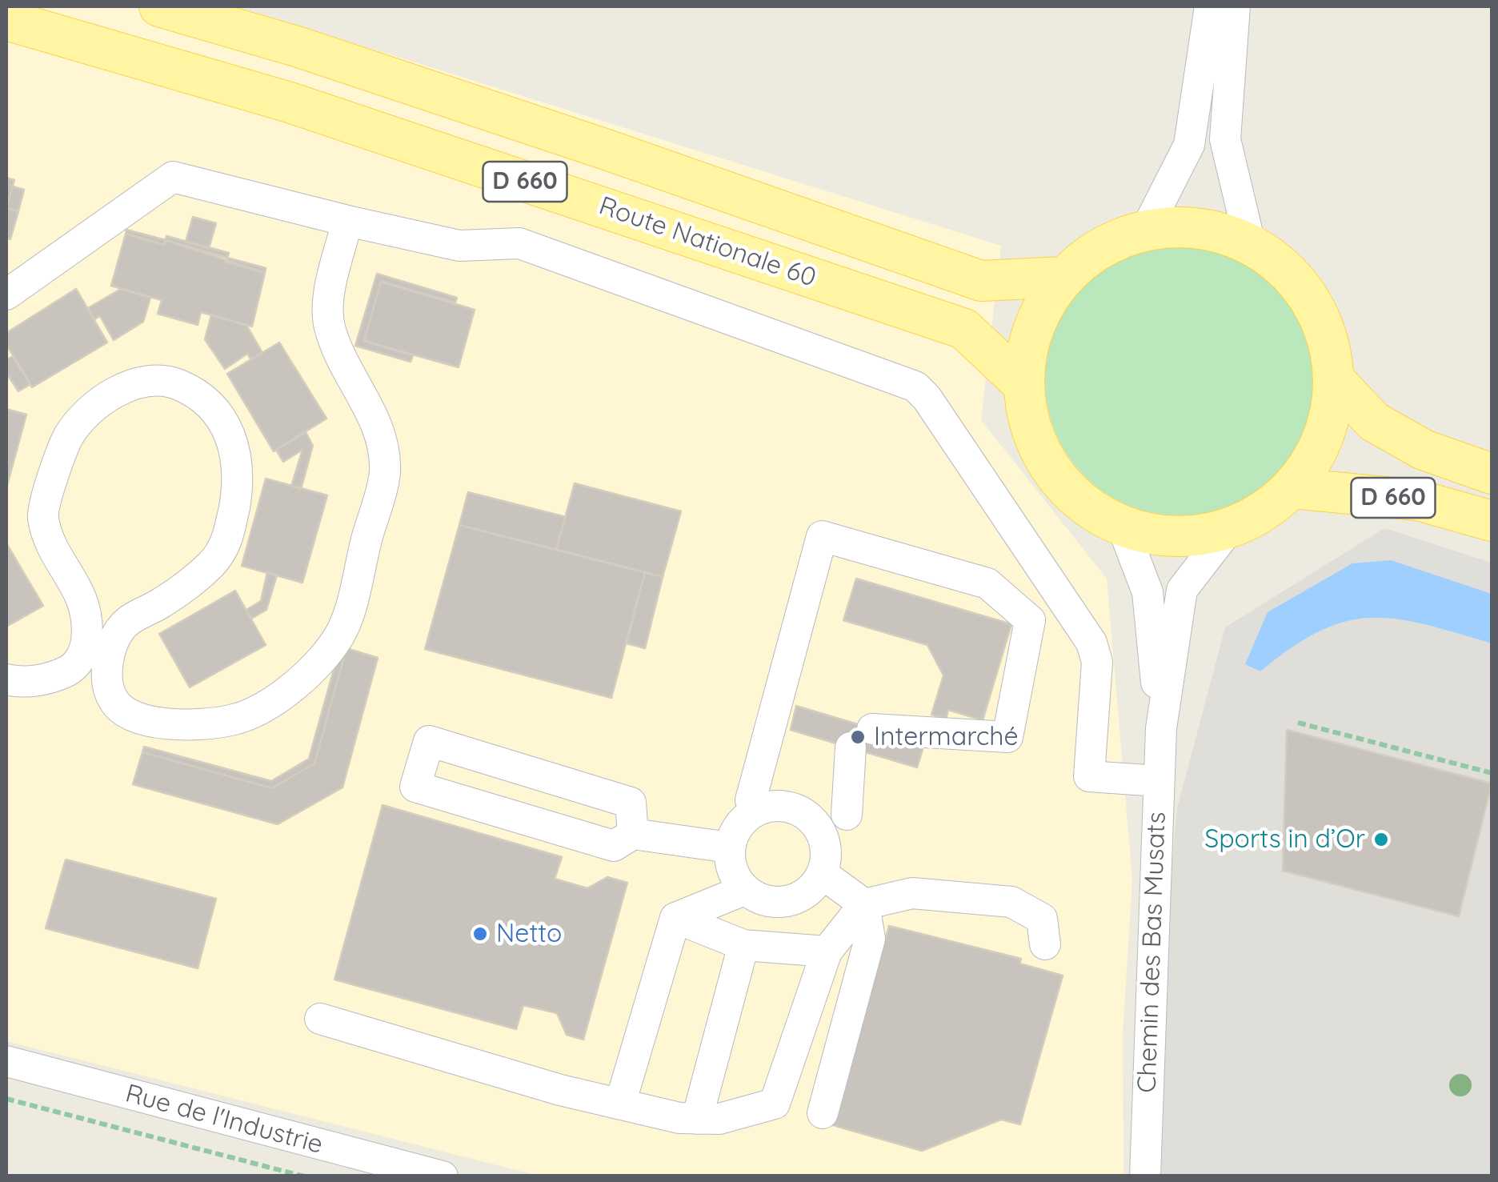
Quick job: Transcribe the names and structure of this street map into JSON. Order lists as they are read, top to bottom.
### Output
{
  "streets": {
    "main road": ["D 660", "Route Nationale 60"],
    "street": ["Chemin des Bas Musats", "Rue de l'Industrie"]
  },
  "places": ["Intermarché", "Sports in d’Or", "Netto"]
}
